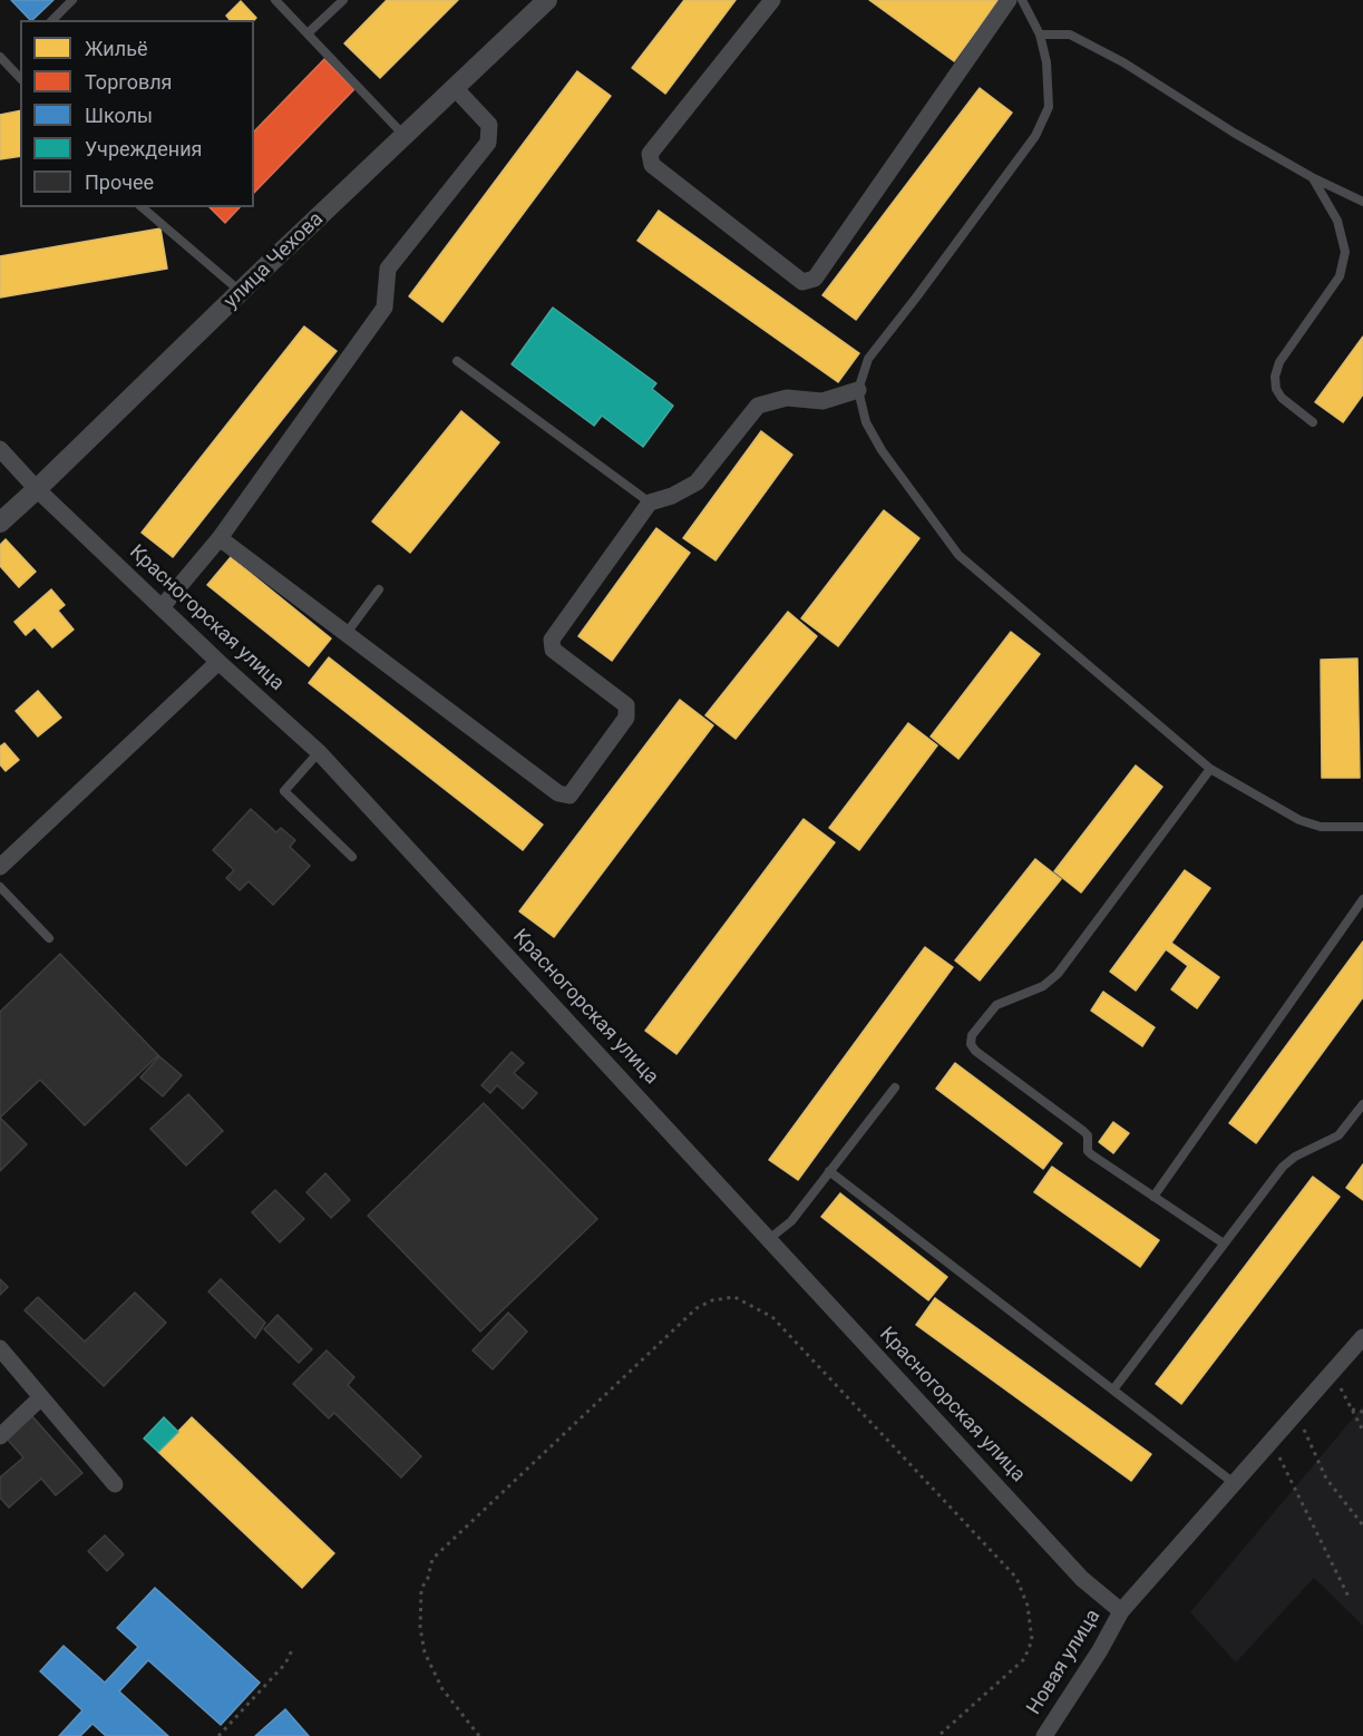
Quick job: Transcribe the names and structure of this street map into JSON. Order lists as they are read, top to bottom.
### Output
{
  "streets": {
    "street": ["улица Чехова", "Красногорская улица", "Новая улица"]
  },
  "crossings": [
    ["улица Чехова", "Красногорская улица"],
    ["Красногорская улица", "Новая улица"]
  ],
  "legend": [
    "Жильё",
    "Торговля",
    "Школы",
    "Учреждения",
    "Прочее"
  ]
}
